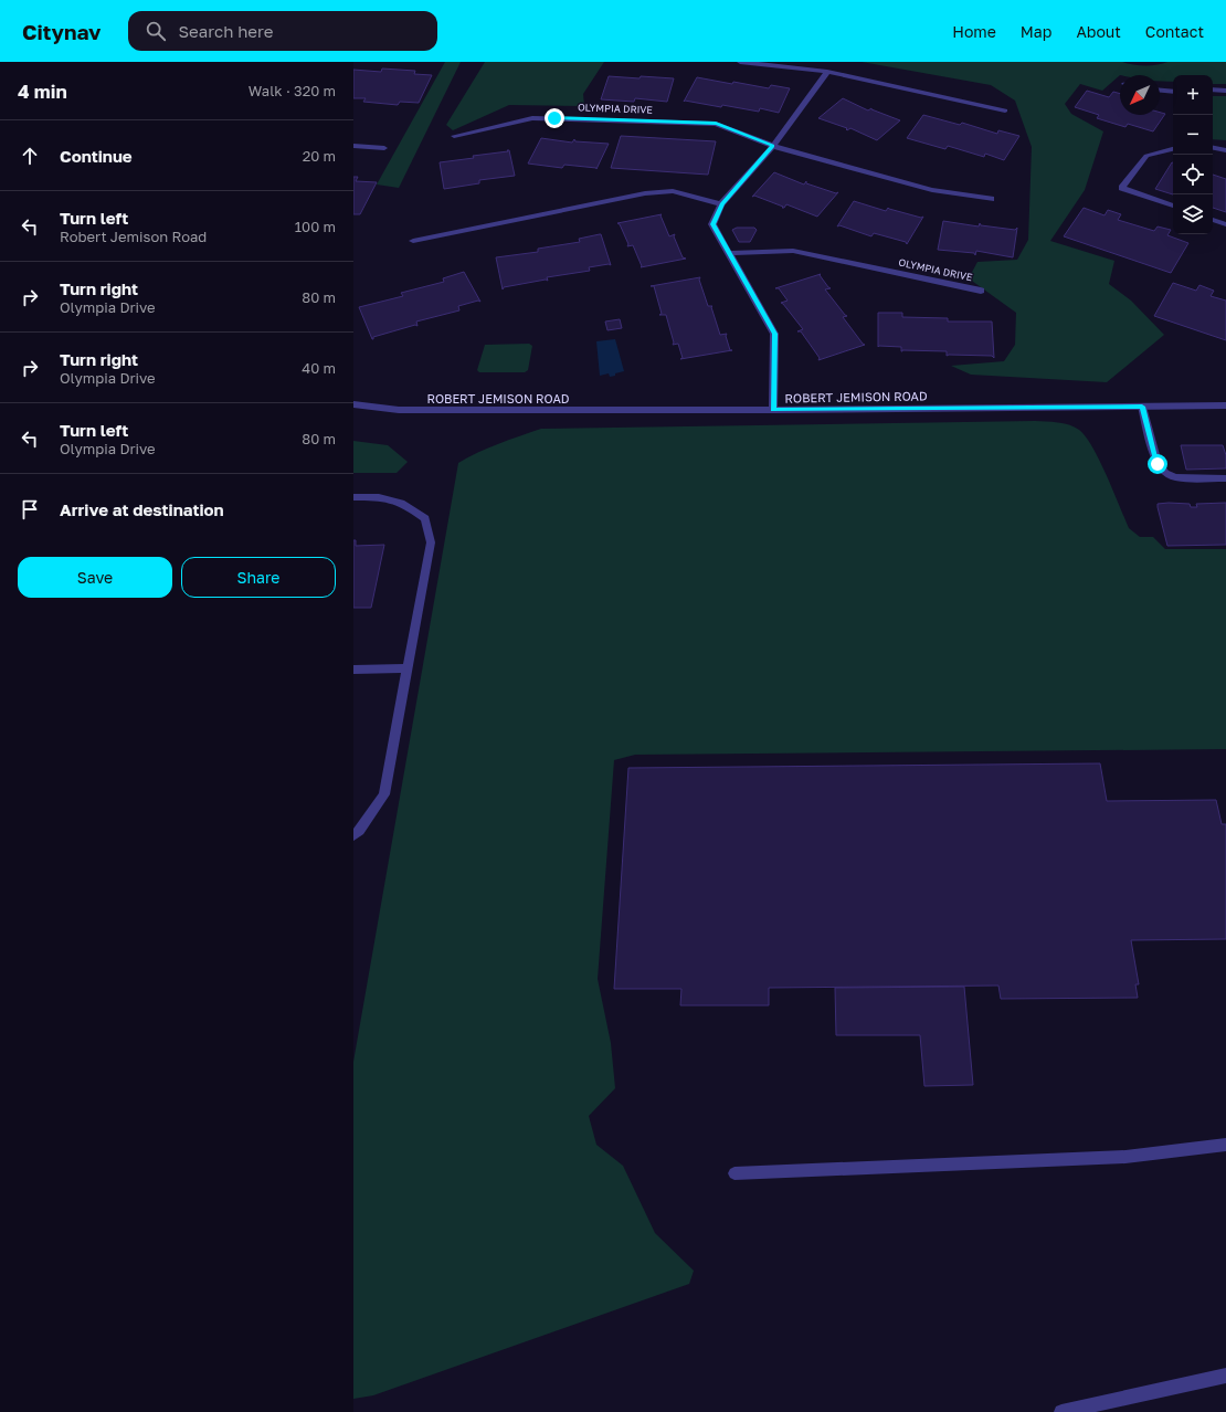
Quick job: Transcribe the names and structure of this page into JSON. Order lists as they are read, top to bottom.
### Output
{
  "streets": {
    "street": ["OLYMPIA DRIVE", "ROBERT JEMISON ROAD"]
  },
  "north": "bottom left",
  "page": {
    "header": "Citynav",
    "search": "Search here",
    "nav": [
      "Home",
      "Map",
      "About",
      "Contact"
    ],
    "heading": ["4 min", "Walk · 320 m"],
    "map_buttons": ["+", "−"],
    "list": [
      ["Continue", "20 m"],
      ["Turn left", "Robert Jemison Road", "100 m"],
      ["Turn right", "Olympia Drive", "80 m"],
      ["Turn right", "Olympia Drive", "40 m"],
      ["Turn left", "Olympia Drive", "80 m"],
      "Arrive at destination"
    ],
    "buttons": ["Save", "Share"]
  }
}
